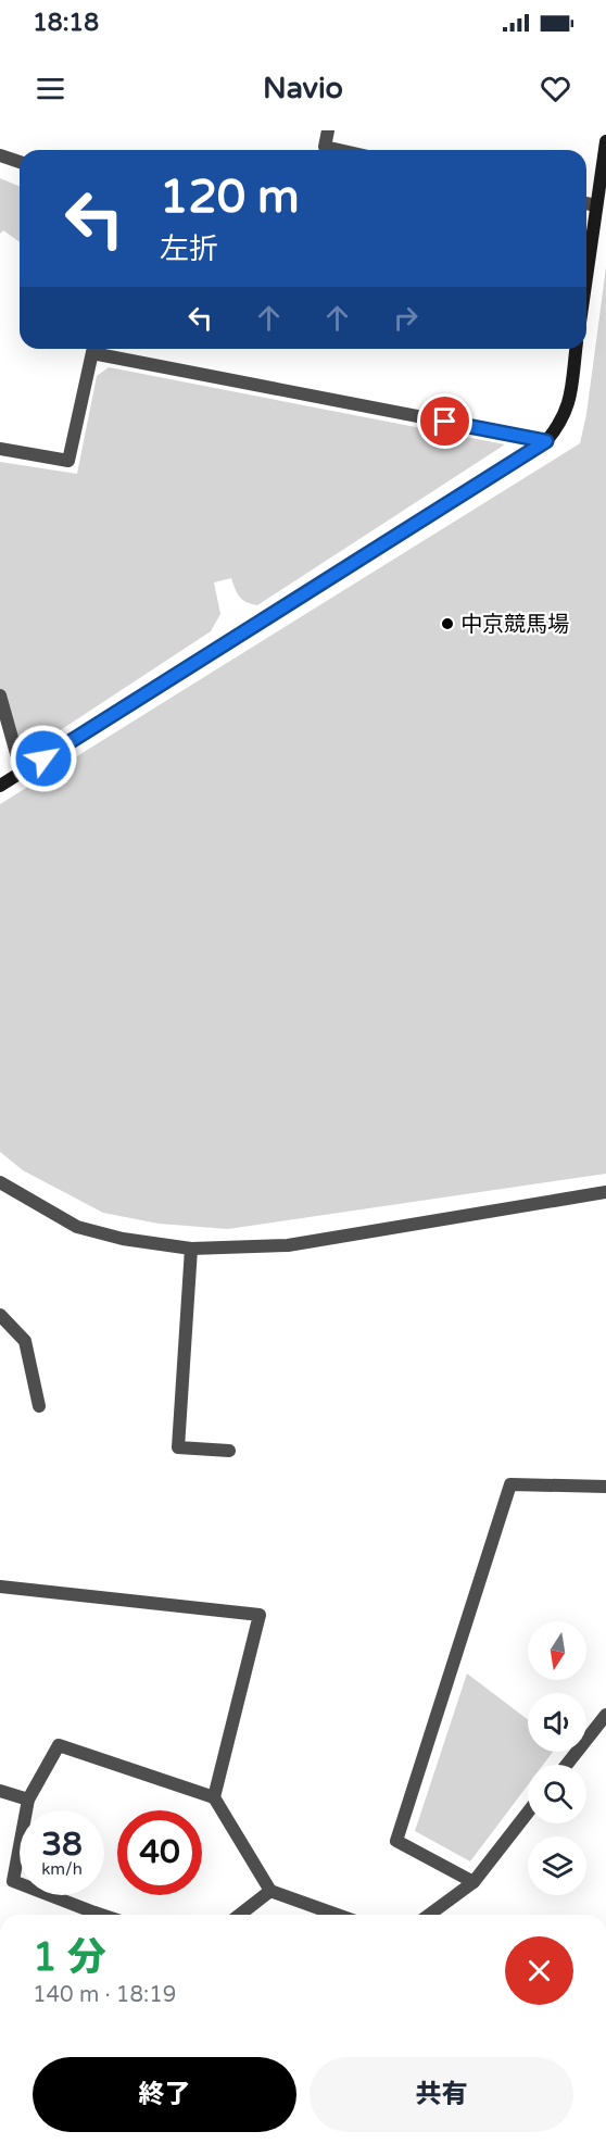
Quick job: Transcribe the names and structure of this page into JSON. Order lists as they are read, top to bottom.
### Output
{
  "places": ["中京競馬場"],
  "north": "bottom",
  "page": {
    "status": "18:18",
    "header": "Navio",
    "turn": ["120 m", "左折"],
    "speed": "38 km/h",
    "limit": "40",
    "heading": ["1 分", "140 m · 18:19"],
    "buttons": ["終了", "共有"]
  }
}
